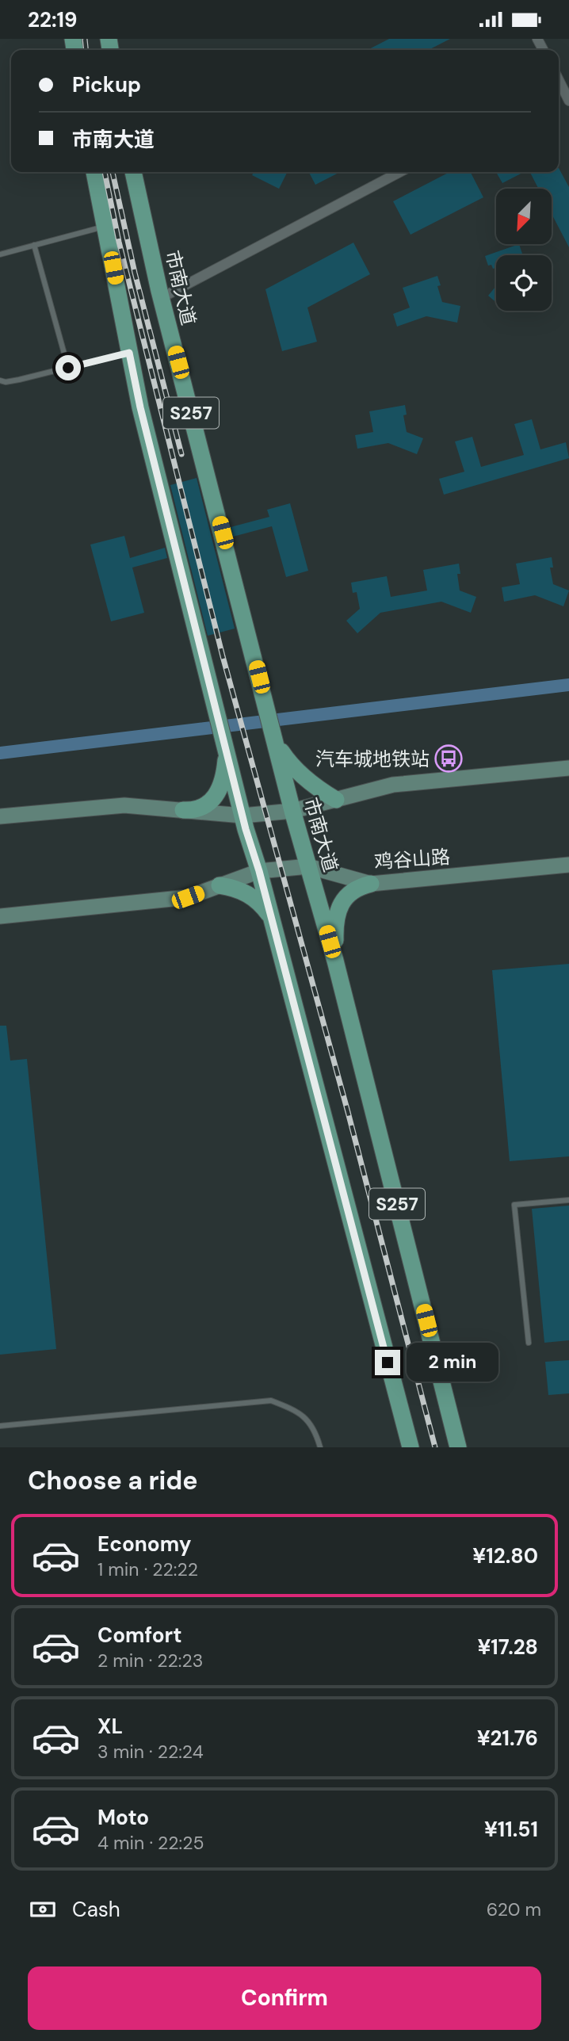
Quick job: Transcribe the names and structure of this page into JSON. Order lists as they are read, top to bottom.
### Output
{
  "streets": {
    "main road": ["市南大道", "S257", "鸡谷山路"]
  },
  "crossings": [
    ["市南大道", "鸡谷山路"],
    ["S257", "鸡谷山路"]
  ],
  "places": {
    "bus stop": ["汽车城地铁站"]
  },
  "north": "bottom left",
  "page": {
    "status": "22:19",
    "banner": ["Pickup", "市南大道"],
    "bubble": "2 min",
    "heading": "Choose a ride",
    "list": [
      {
        "name": "Economy",
        "note": "1 min · 22:22",
        "value": "¥12.80"
      },
      {
        "name": "Comfort",
        "note": "2 min · 22:23",
        "value": "¥17.28"
      },
      {
        "name": "XL",
        "note": "3 min · 22:24",
        "value": "¥21.76"
      },
      {
        "name": "Moto",
        "note": "4 min · 22:25",
        "value": "¥11.51"
      }
    ],
    "pay": ["Cash", "620 m"],
    "buttons": "Confirm"
  }
}
